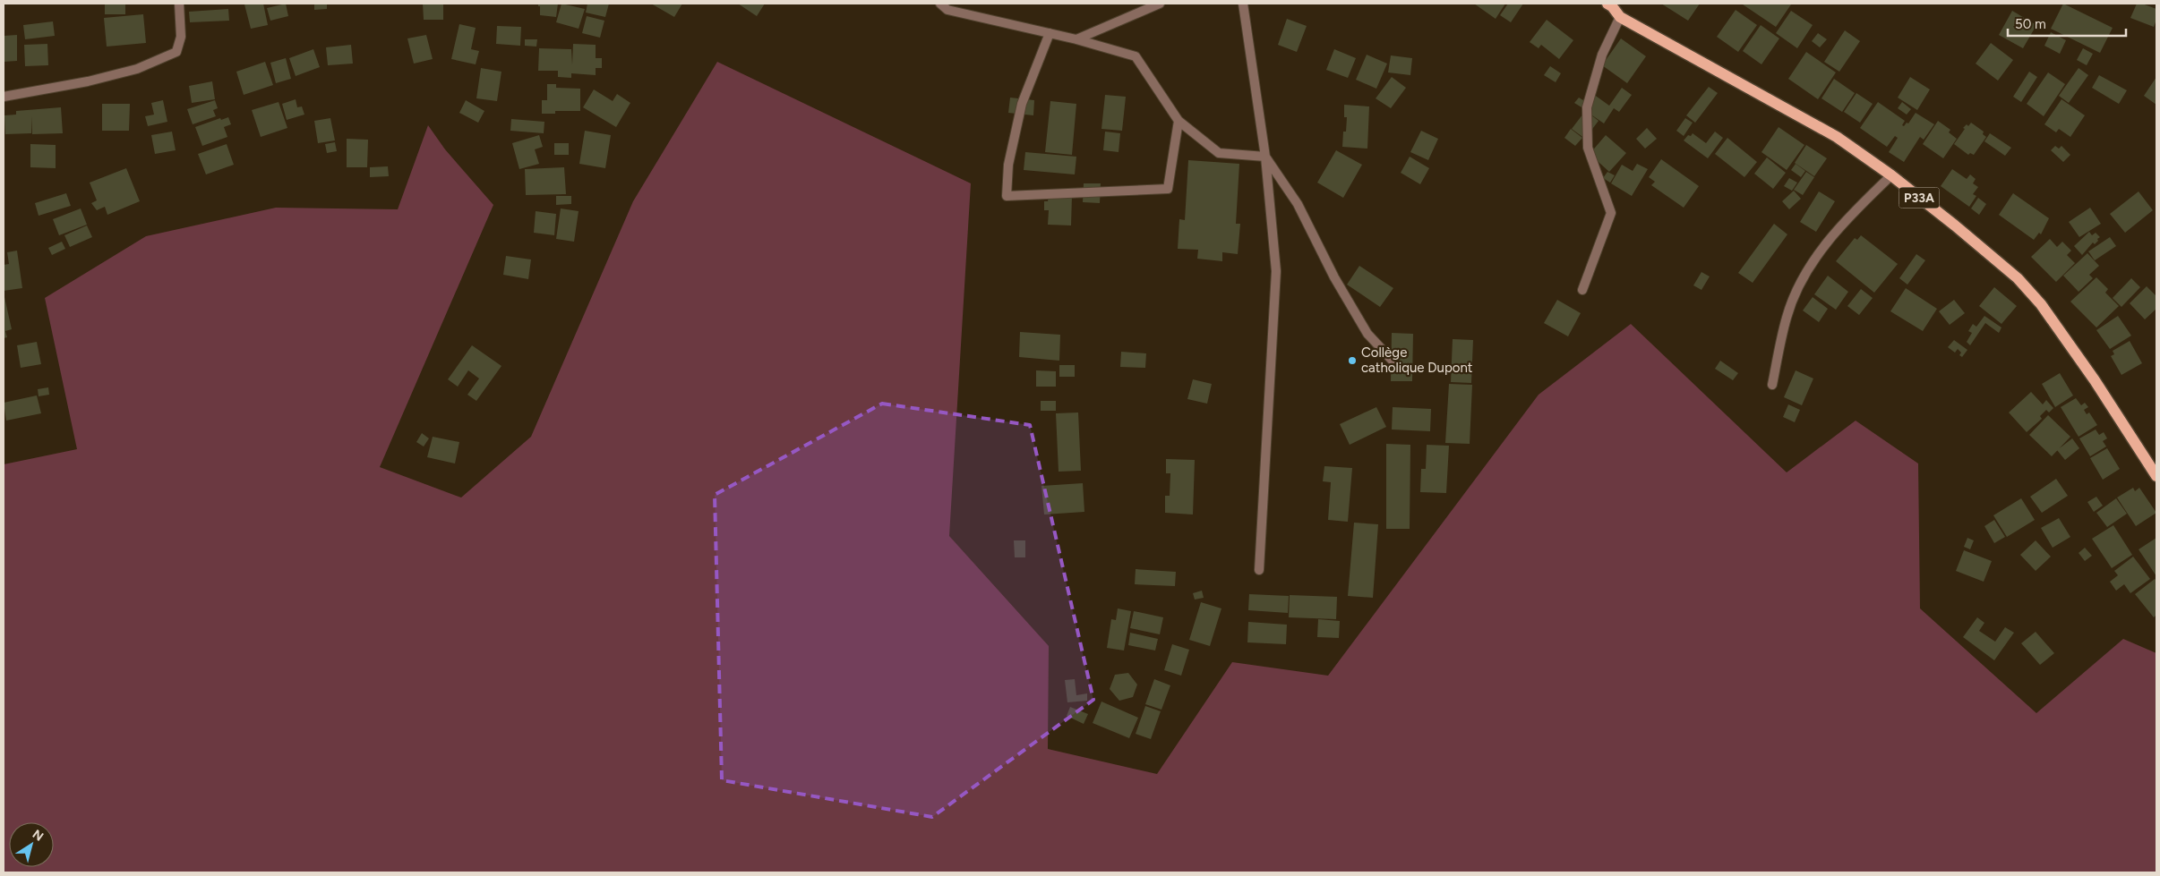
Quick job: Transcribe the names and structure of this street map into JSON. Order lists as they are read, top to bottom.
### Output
{
  "streets": {
    "main road": ["P33A"]
  },
  "places": ["Collège catholique Dupont"],
  "scale_bar": "50 m",
  "north": "top right"
}
